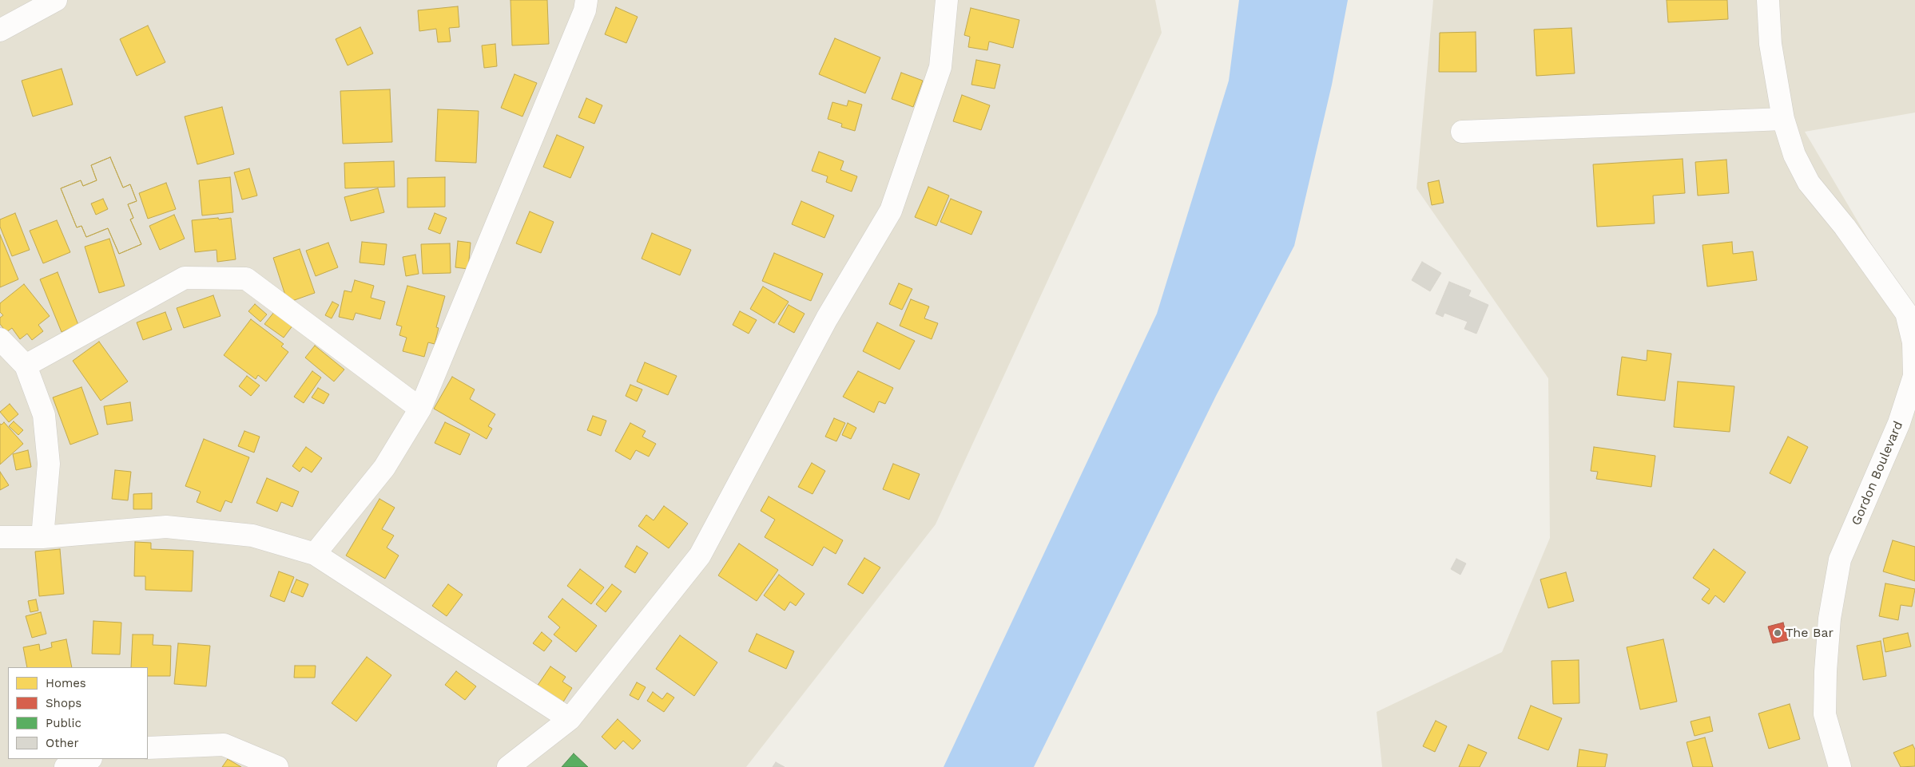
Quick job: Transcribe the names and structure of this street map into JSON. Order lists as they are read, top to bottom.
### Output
{
  "streets": {
    "street": ["Gordon Boulevard"]
  },
  "places": ["The Bar"],
  "legend": [
    "Homes",
    "Shops",
    "Public",
    "Other"
  ]
}
